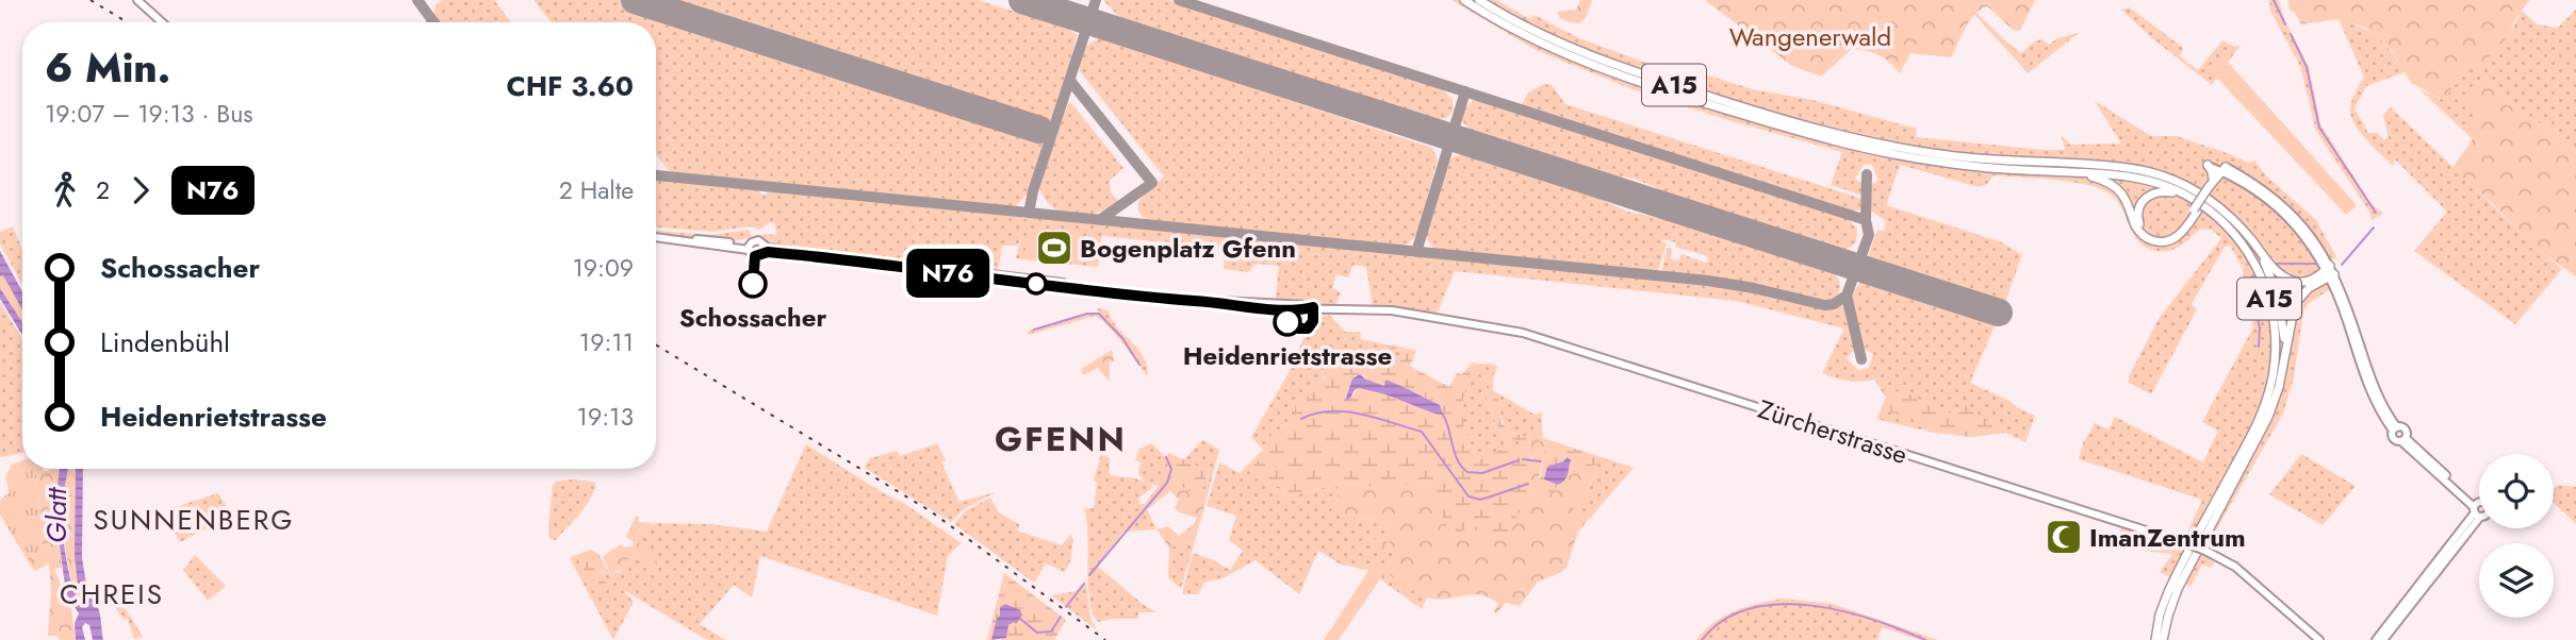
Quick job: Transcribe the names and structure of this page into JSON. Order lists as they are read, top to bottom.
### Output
{
  "streets": {
    "highway": ["A15"],
    "main road": ["Zürcherstrasse"]
  },
  "districts": ["GFENN", "SUNNENBERG", "CHREIS"],
  "water": ["Glatt"],
  "parks": ["Wangenerwald"],
  "places": {
    "sports": ["Bogenplatz Gfenn"],
    "other": ["Schossacher", "Heidenrietstrasse"],
    "mosque": ["ImanZentrum"]
  },
  "lines": ["bus line N76"],
  "page": {
    "on_map": "N76",
    "heading": ["6 Min.", "19:07 – 19:13 · Bus", "CHF 3.60"],
    "legs": ["2", "N76", "2 Halte"],
    "list": [
      {
        "name": "Schossacher",
        "value": "19:09"
      },
      {
        "name": "Lindenbühl",
        "value": "19:11"
      },
      {
        "name": "Heidenrietstrasse",
        "value": "19:13"
      }
    ]
  }
}
